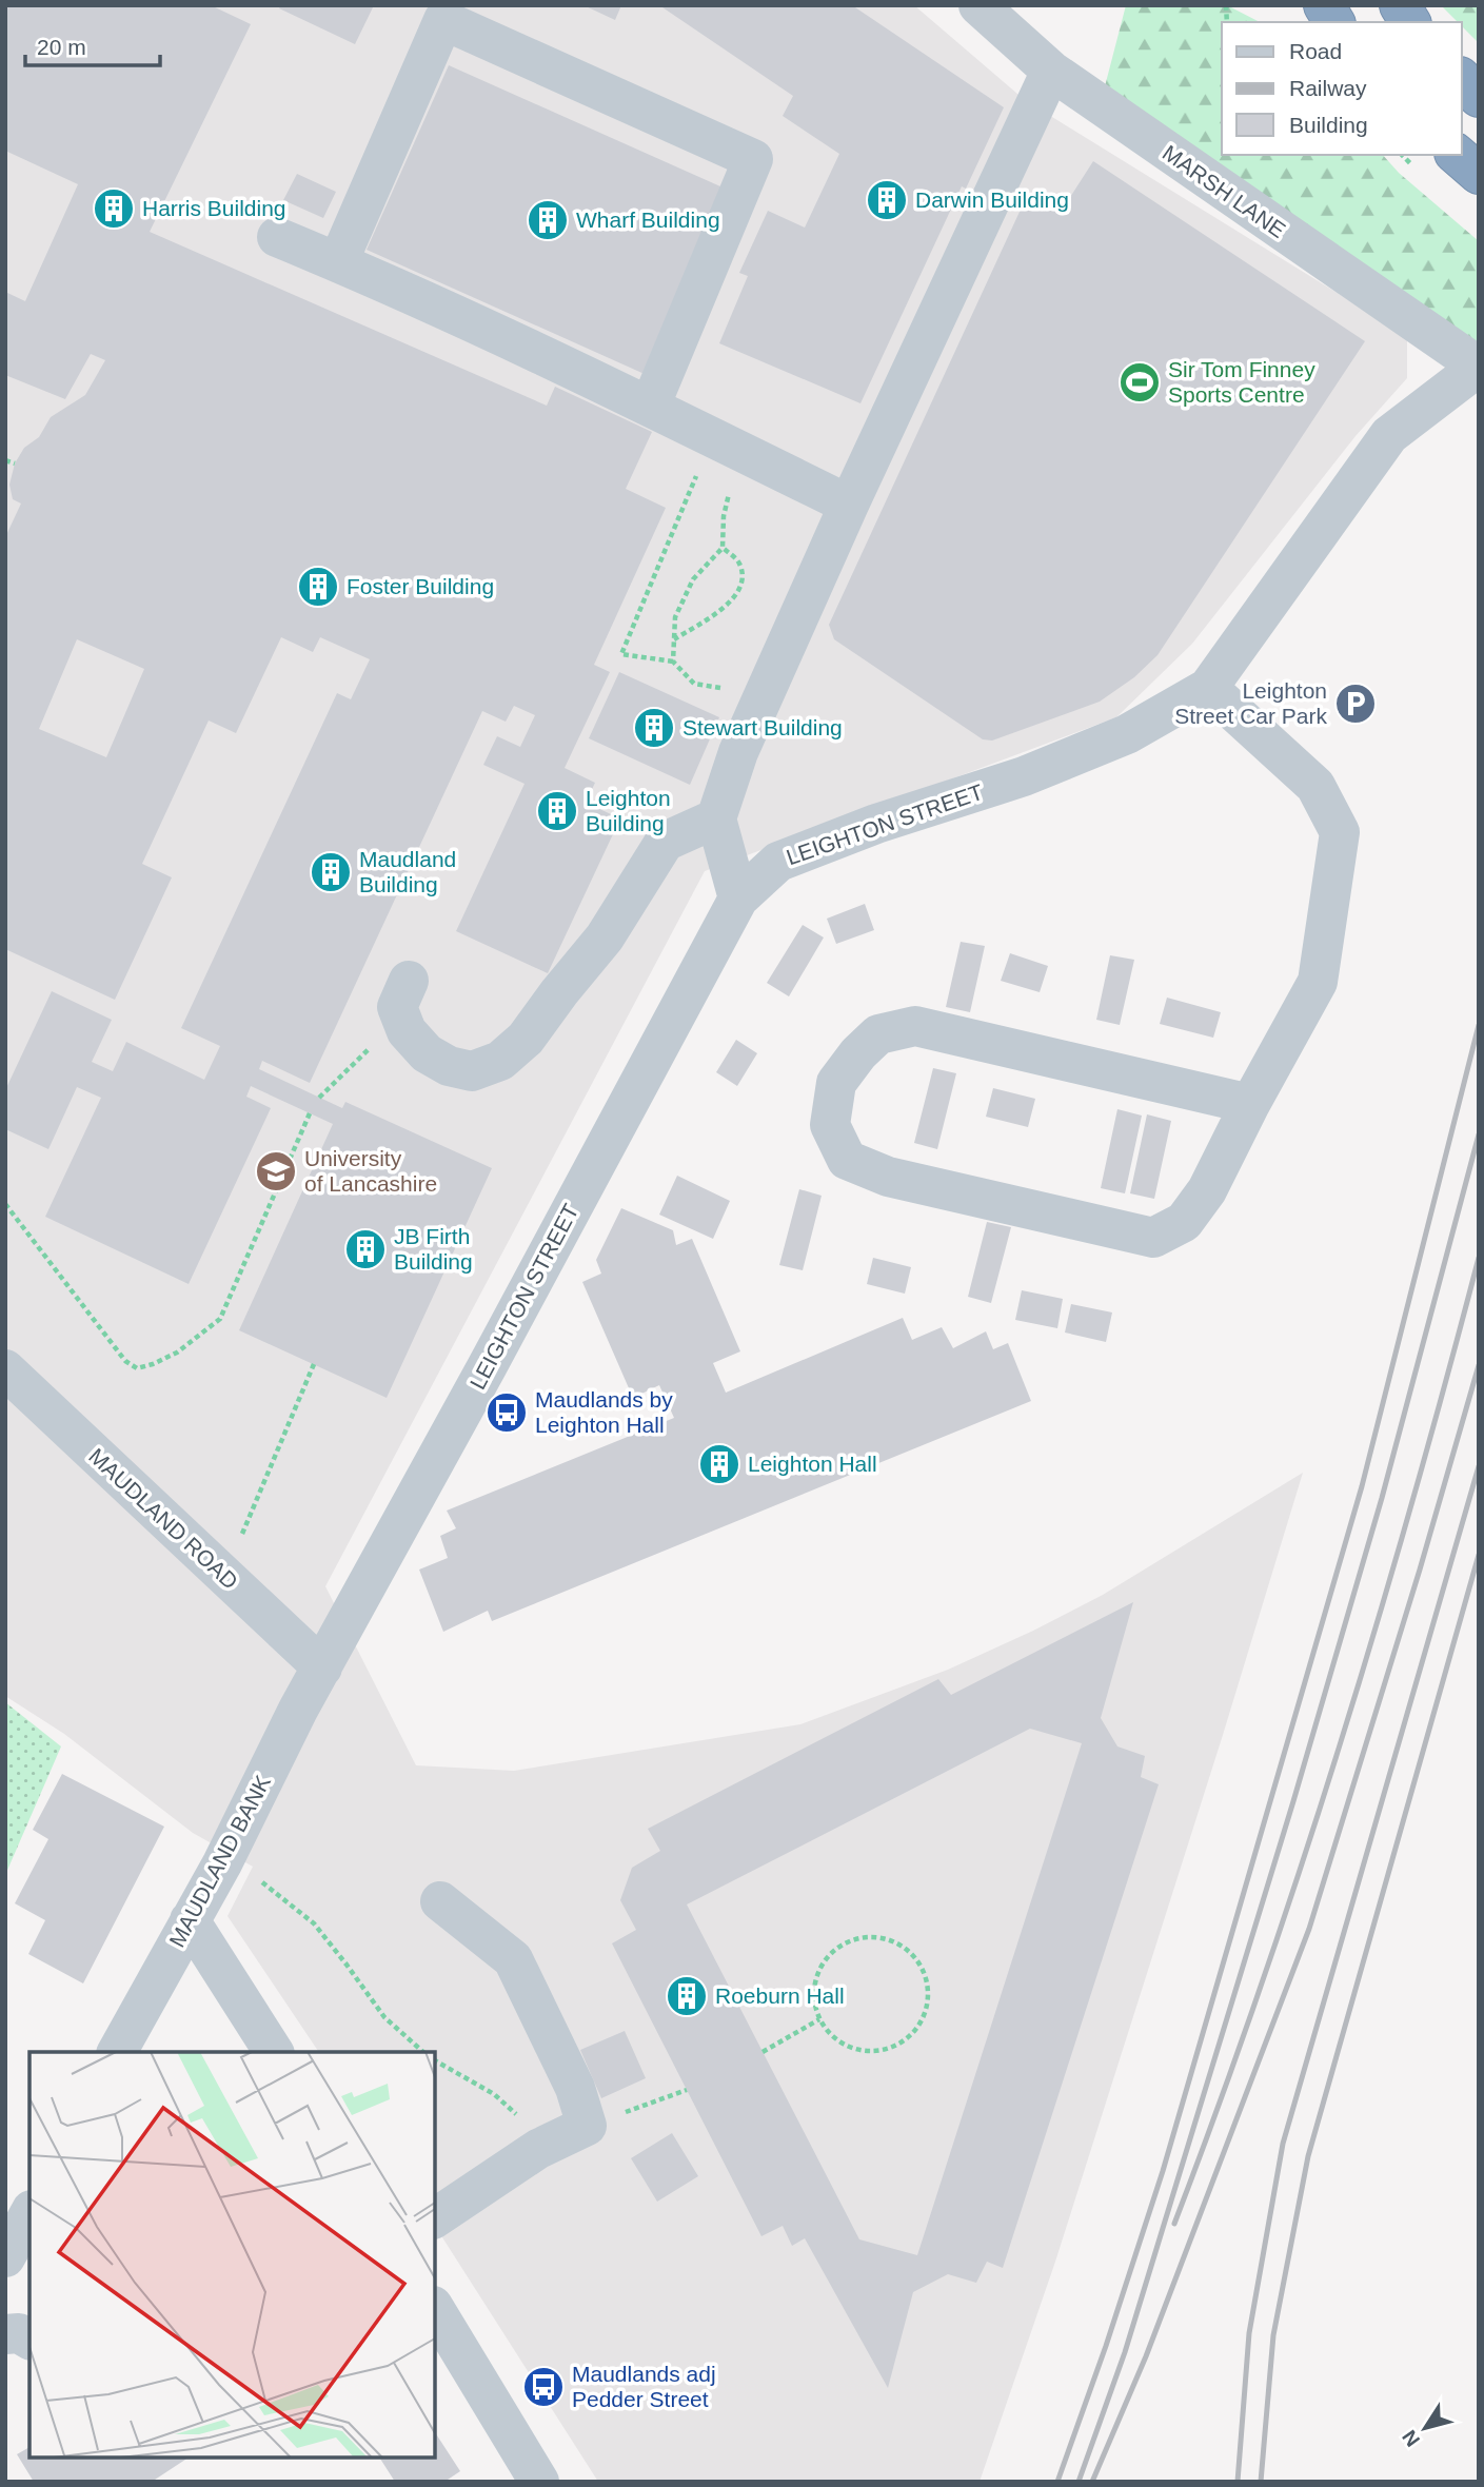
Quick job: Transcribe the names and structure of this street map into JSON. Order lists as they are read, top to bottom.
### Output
{
  "streets": {
    "street": [
      "MARSH LANE",
      "LEIGHTON STREET",
      "MAUDLAND ROAD",
      "MAUDLAND BANK"
    ]
  },
  "crossings": [
    ["MARSH LANE", "LEIGHTON STREET"],
    ["LEIGHTON STREET", "MAUDLAND ROAD"],
    ["LEIGHTON STREET", "MAUDLAND BANK"],
    ["MAUDLAND ROAD", "MAUDLAND BANK"]
  ],
  "places": {
    "building": [
      "Darwin Building",
      "Harris Building",
      "Wharf Building",
      "Foster Building",
      "Stewart Building",
      "Leighton Building",
      "Maudland Building",
      "JB Firth Building",
      "Leighton Hall",
      "Roeburn Hall"
    ],
    "sports": ["Sir Tom Finney Sports Centre"],
    "parking": ["Leighton Street Car Park"],
    "school or university": ["University of Lancashire"],
    "bus stop": ["Maudlands by Leighton Hall", "Maudlands adj Pedder Street"]
  },
  "legend": ["Road", "Railway", "Building"],
  "scale_bar": "20 m",
  "north": "bottom left"
}
